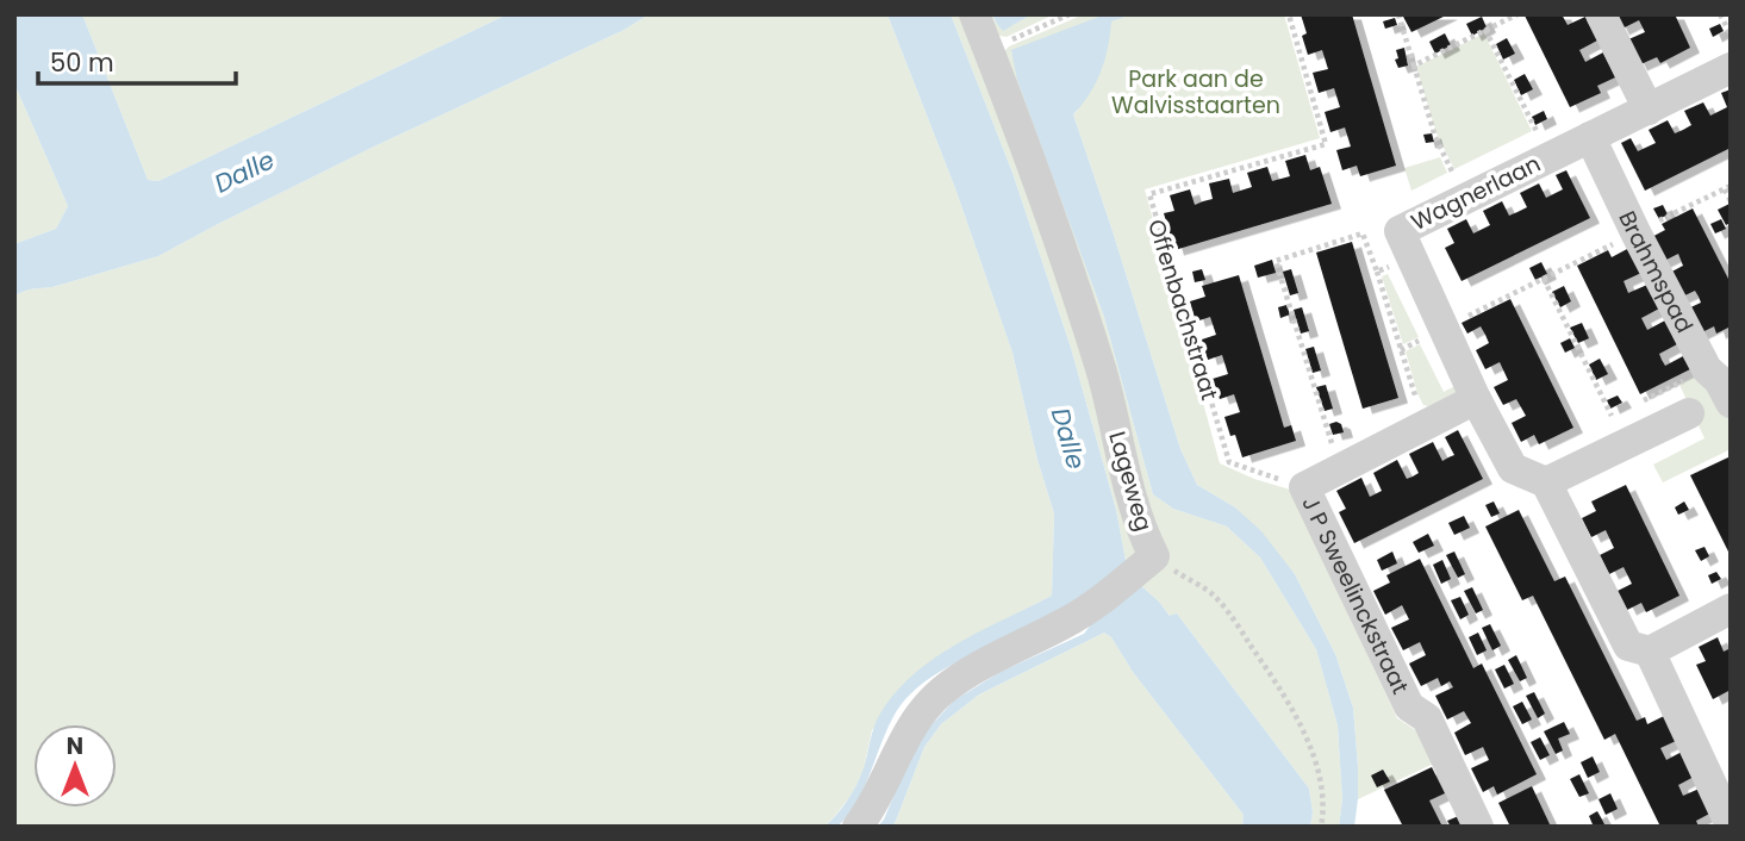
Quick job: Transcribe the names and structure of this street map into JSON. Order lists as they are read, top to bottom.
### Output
{
  "streets": {
    "street": [
      "Wagnerlaan",
      "Brahmspad",
      "Lageweg",
      "J P Sweelinckstraat"
    ],
    "path": ["Offenbachstraat"]
  },
  "crossings": [
    ["Wagnerlaan", "Brahmspad"],
    ["Wagnerlaan", "J P Sweelinckstraat"],
    ["Offenbachstraat", "J P Sweelinckstraat"]
  ],
  "water": ["Dalle"],
  "parks": ["Park aan de Walvisstaarten"],
  "scale_bar": "50 m",
  "north": "top"
}
